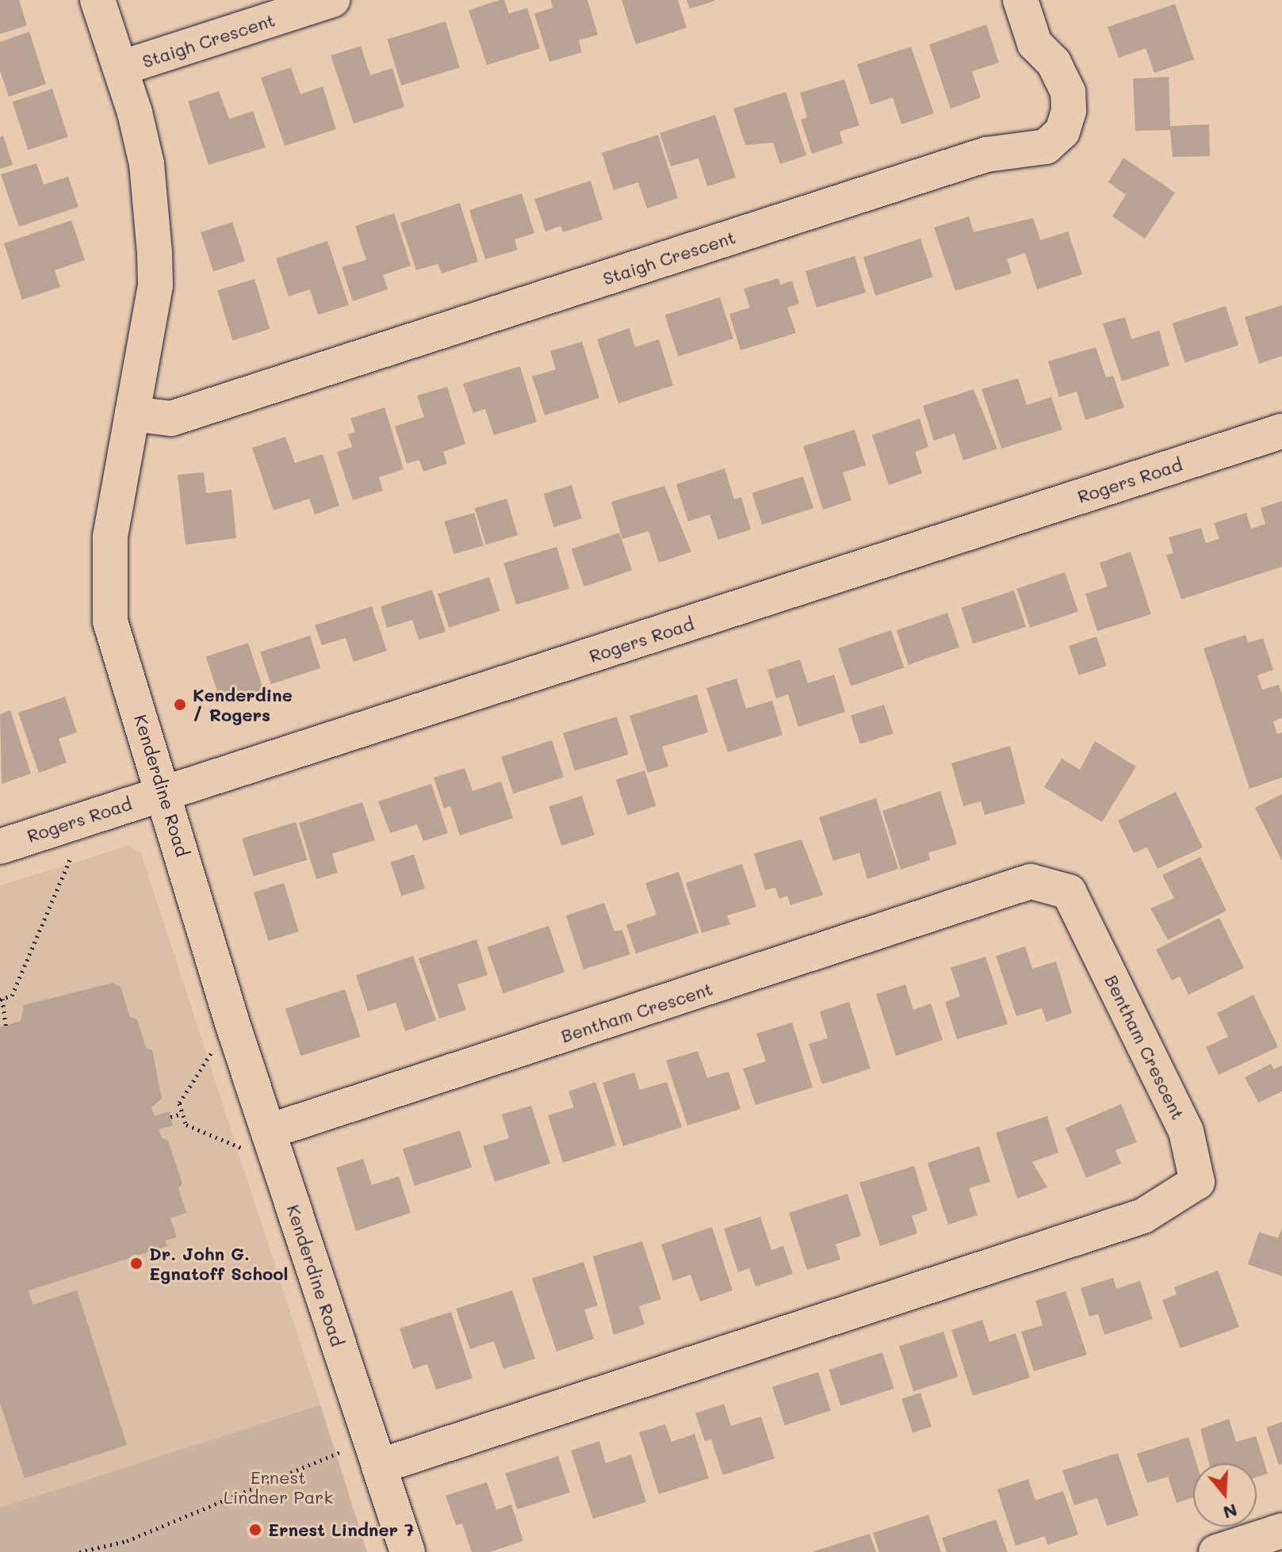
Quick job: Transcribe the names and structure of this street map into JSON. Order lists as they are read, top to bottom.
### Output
{
  "streets": {
    "street": [
      "Staigh Crescent",
      "Rogers Road",
      "Kenderdine Road",
      "Bentham Crescent"
    ]
  },
  "crossings": [
    ["Staigh Crescent", "Kenderdine Road"],
    ["Rogers Road", "Kenderdine Road"],
    ["Kenderdine Road", "Bentham Crescent"]
  ],
  "parks": ["Ernest Lindner Park"],
  "places": ["Kenderdine / Rogers", "Dr. John G. Egnatoff School", "Ernest Lindner 7"],
  "north": "bottom"
}
